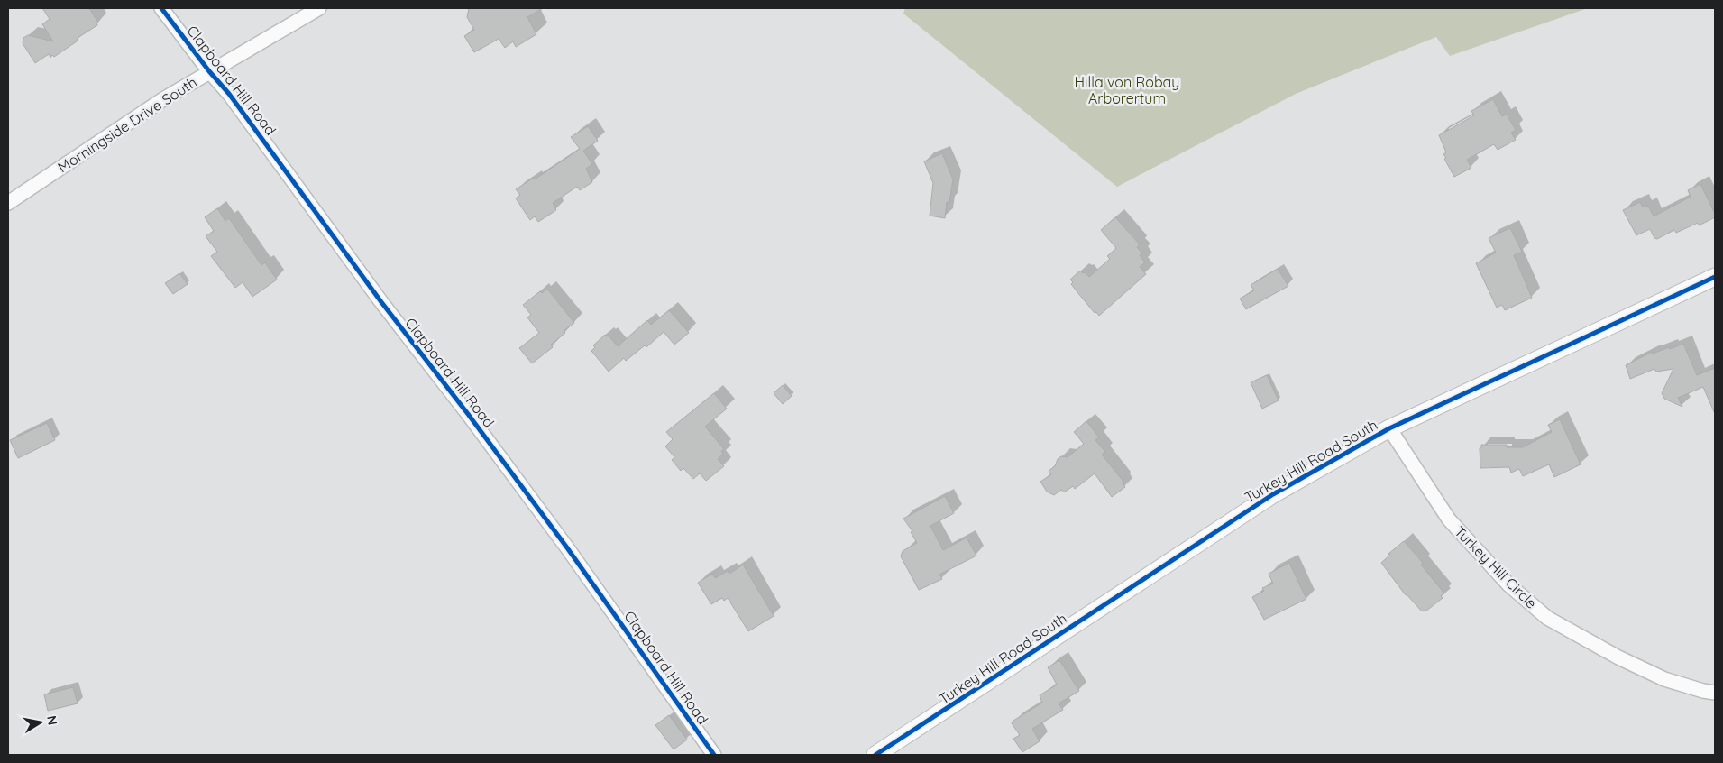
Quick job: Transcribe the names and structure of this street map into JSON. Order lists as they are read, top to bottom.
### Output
{
  "streets": {
    "street": [
      "Clapboard Hill Road",
      "Morningside Drive South",
      "Turkey Hill Road South",
      "Turkey Hill Circle"
    ]
  },
  "crossings": [
    ["Clapboard Hill Road", "Morningside Drive South"],
    ["Turkey Hill Road South", "Turkey Hill Circle"]
  ],
  "parks": ["Hilla von Robay Arborertum"],
  "north": "right"
}
